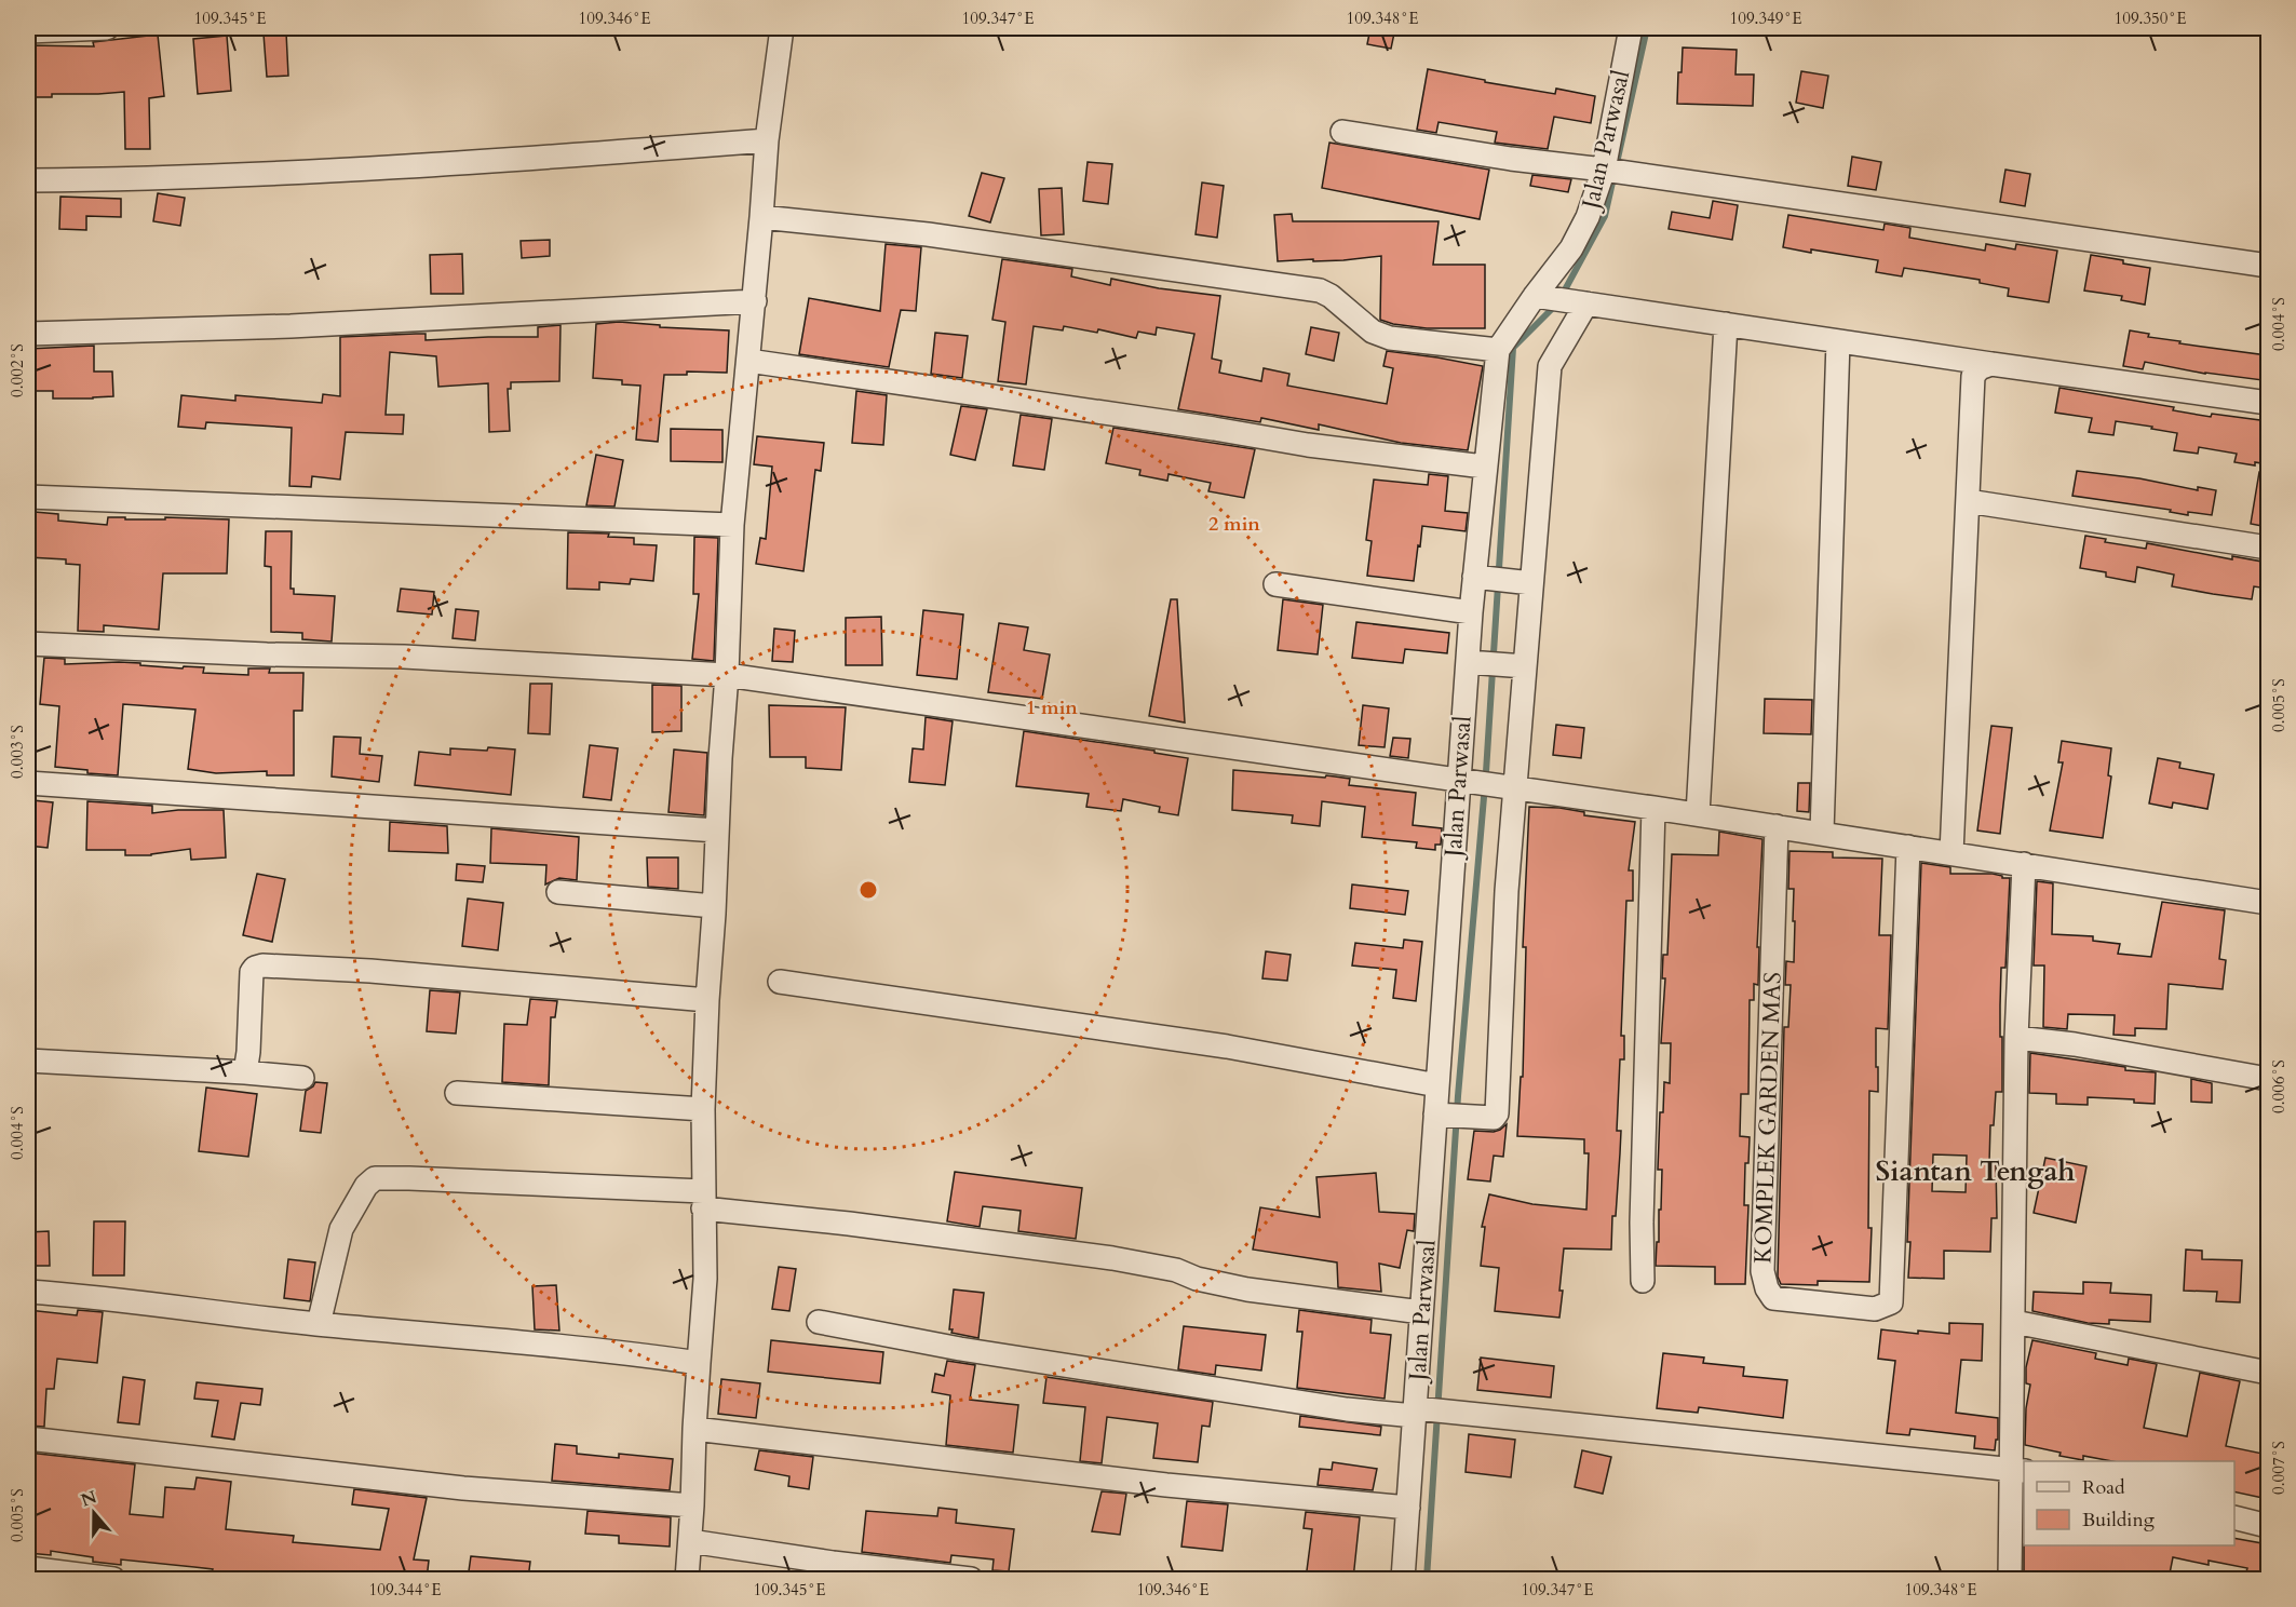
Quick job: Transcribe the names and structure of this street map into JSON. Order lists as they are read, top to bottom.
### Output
{
  "streets": {
    "street": ["Jalan Parwasal", "KOMPLEK GARDEN MAS"]
  },
  "districts": ["Siantan Tengah"],
  "legend": ["Road", "Building"],
  "north": "top",
  "coordinates": [
    "109.345°E",
    "109.346°E",
    "109.347°E",
    "109.348°E",
    "109.349°E",
    "109.350°E",
    "0.004°S",
    "0.002°S",
    "0.005°S",
    "0.003°S",
    "0.006°S",
    "0.007°S",
    "109.344°E"
  ],
  "rings": ["2 min", "1 min"]
}
